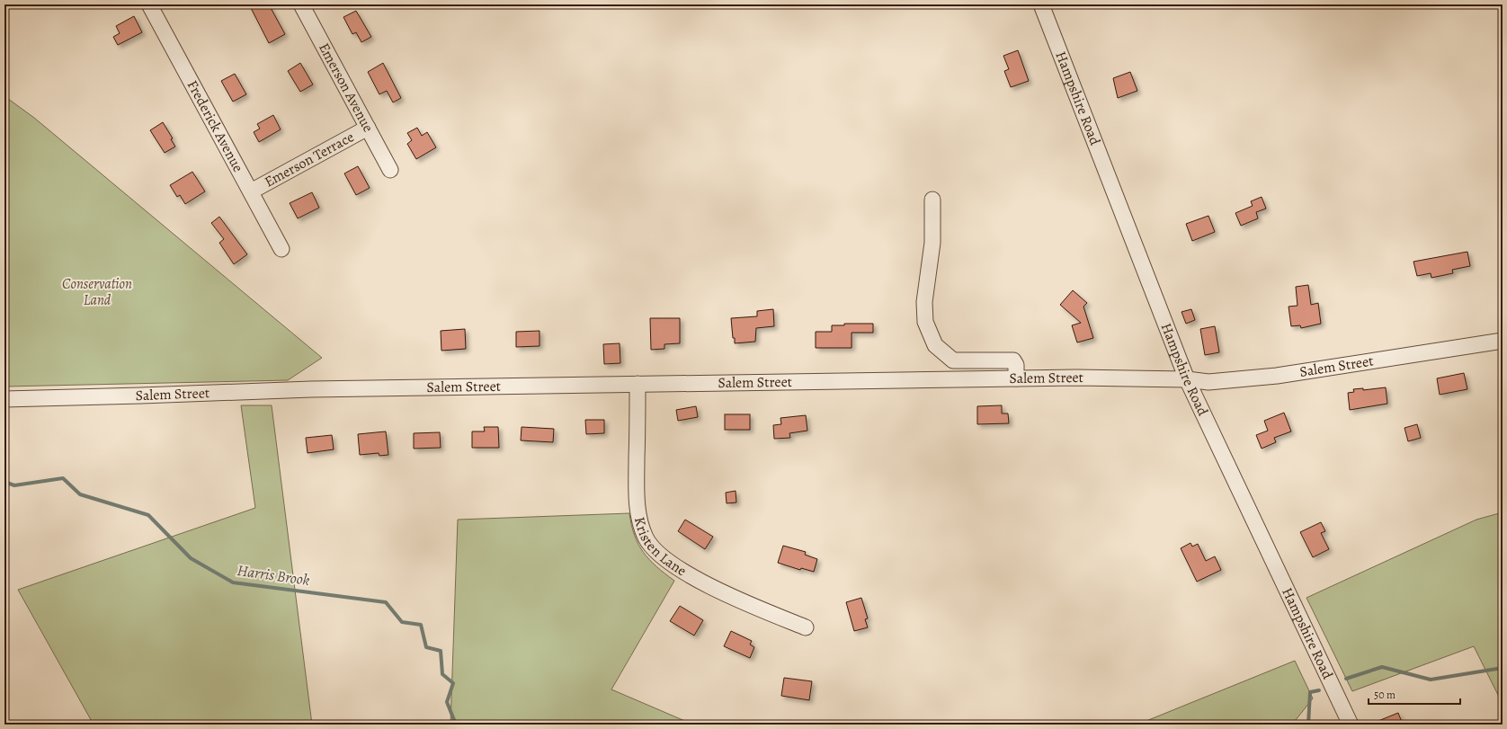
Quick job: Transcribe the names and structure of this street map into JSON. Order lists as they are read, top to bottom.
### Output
{
  "streets": {
    "street": [
      "Emerson Avenue",
      "Hampshire Road",
      "Frederick Avenue",
      "Emerson Terrace",
      "Salem Street",
      "Kristen Lane"
    ]
  },
  "crossings": [
    ["Emerson Avenue", "Emerson Terrace"],
    ["Hampshire Road", "Salem Street"],
    ["Frederick Avenue", "Emerson Terrace"],
    ["Salem Street", "Kristen Lane"]
  ],
  "water": ["Harris Brook"],
  "parks": ["Conservation Land"],
  "scale_bar": "50 m"
}
